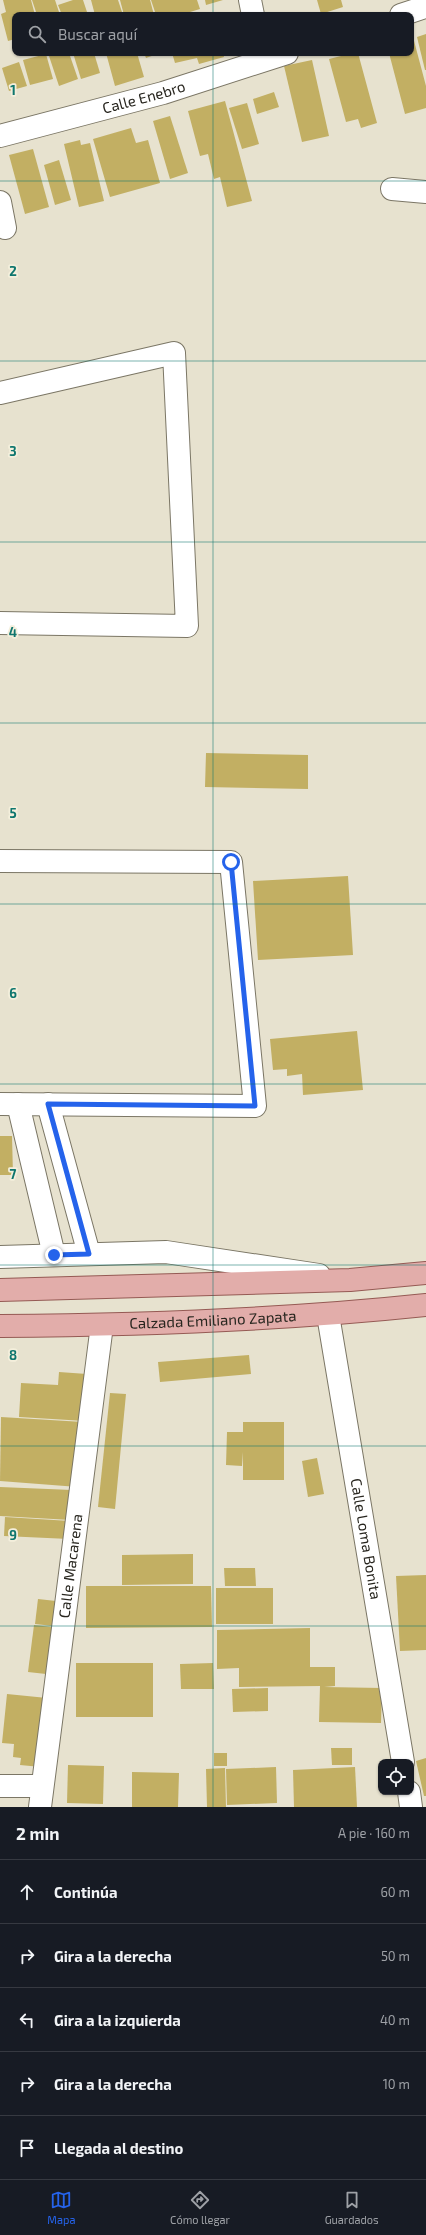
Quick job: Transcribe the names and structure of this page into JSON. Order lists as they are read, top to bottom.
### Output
{
  "streets": {
    "main road": ["Calzada Emiliano Zapata"],
    "street": ["Calle Enebro", "Calle Loma Bonita", "Calle Macarena"]
  },
  "crossings": [
    ["Calzada Emiliano Zapata", "Calle Loma Bonita"],
    ["Calzada Emiliano Zapata", "Calle Macarena"]
  ],
  "page": {
    "search": "Buscar aquí",
    "heading": ["2 min", "A pie · 160 m"],
    "list": [
      ["Continúa", "60 m"],
      ["Gira a la derecha", "50 m"],
      ["Gira a la izquierda", "40 m"],
      ["Gira a la derecha", "10 m"],
      "Llegada al destino"
    ],
    "nav": ["Mapa", "Cómo llegar", "Guardados"]
  },
  "grid": {
    "rows": [
      "1",
      "2",
      "3",
      "4",
      "5",
      "6",
      "7",
      "8",
      "9"
    ]
  }
}
